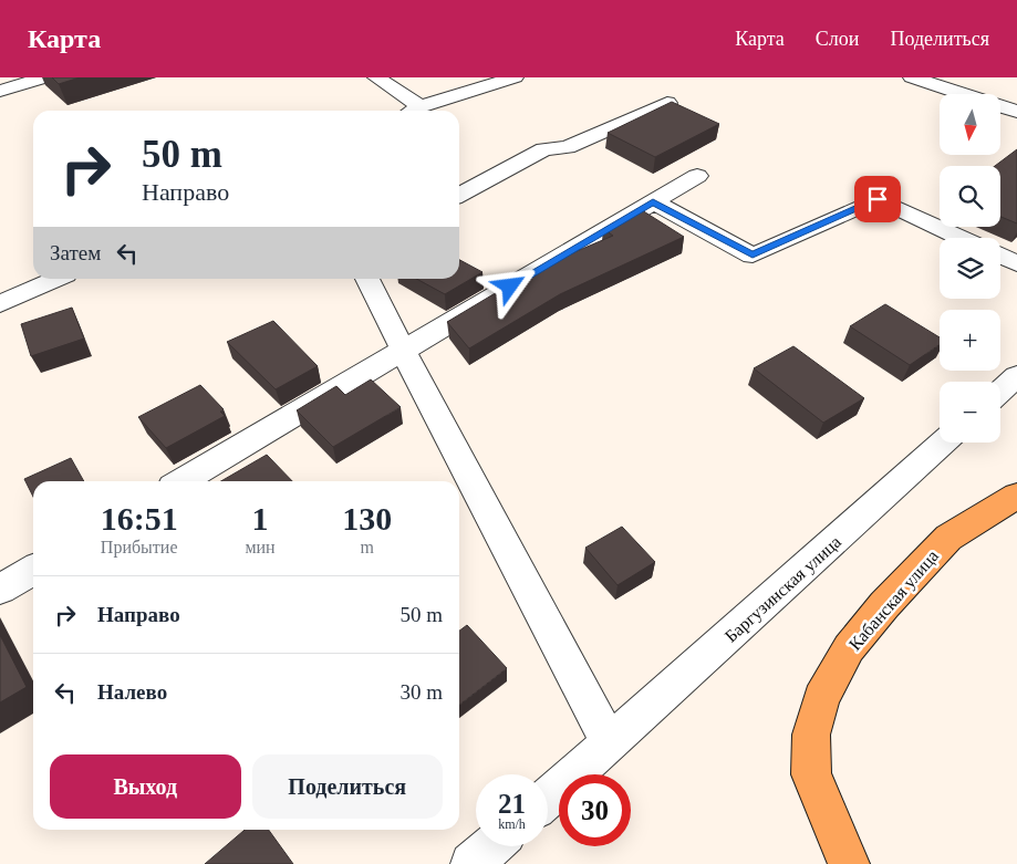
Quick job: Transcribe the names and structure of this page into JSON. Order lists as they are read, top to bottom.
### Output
{
  "streets": {
    "main road": ["Кабанская улица"],
    "street": ["Баргузинская улица"]
  },
  "north": "bottom",
  "page": {
    "header": "Карта",
    "nav": ["Карта", "Слои", "Поделиться"],
    "map_buttons": ["+", "−"],
    "turn": ["50 m", "Направо"],
    "then": "Затем",
    "eta": [
      "16:51",
      "Прибытие",
      "1",
      "мин",
      "130",
      "m"
    ],
    "list": [
      {
        "name": "Направо",
        "value": "50 m"
      },
      {
        "name": "Налево",
        "value": "30 m"
      }
    ],
    "buttons": ["Выход", "Поделиться"],
    "speed": "21 km/h",
    "limit": "30"
  }
}
